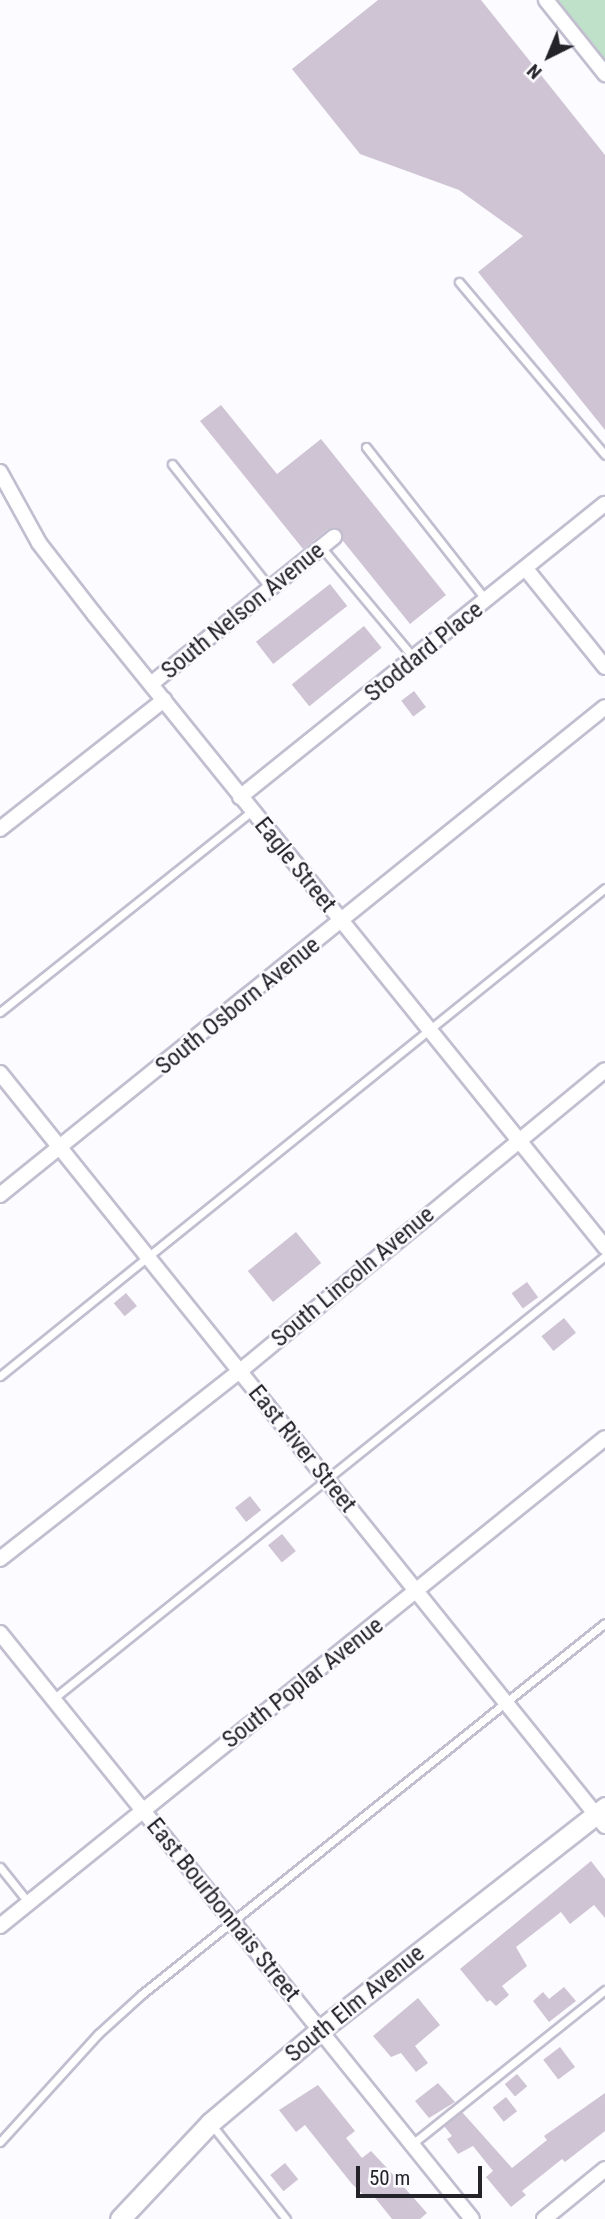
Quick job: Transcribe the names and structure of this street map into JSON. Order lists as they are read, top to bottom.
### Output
{
  "streets": {
    "street": [
      "South Nelson Avenue",
      "Stoddard Place",
      "Eagle Street",
      "South Osborn Avenue",
      "South Lincoln Avenue",
      "East River Street",
      "South Poplar Avenue",
      "East Bourbonnais Street",
      "South Elm Avenue"
    ]
  },
  "crossings": [
    ["South Nelson Avenue", "Eagle Street"],
    ["Stoddard Place", "Eagle Street"],
    ["Eagle Street", "South Osborn Avenue"],
    ["Eagle Street", "South Lincoln Avenue"],
    ["South Osborn Avenue", "East River Street"],
    ["South Lincoln Avenue", "East River Street"],
    ["East River Street", "South Poplar Avenue"],
    ["East River Street", "South Elm Avenue"],
    ["South Poplar Avenue", "East Bourbonnais Street"],
    ["East Bourbonnais Street", "South Elm Avenue"]
  ],
  "scale_bar": "50 m",
  "north": "bottom left"
}
